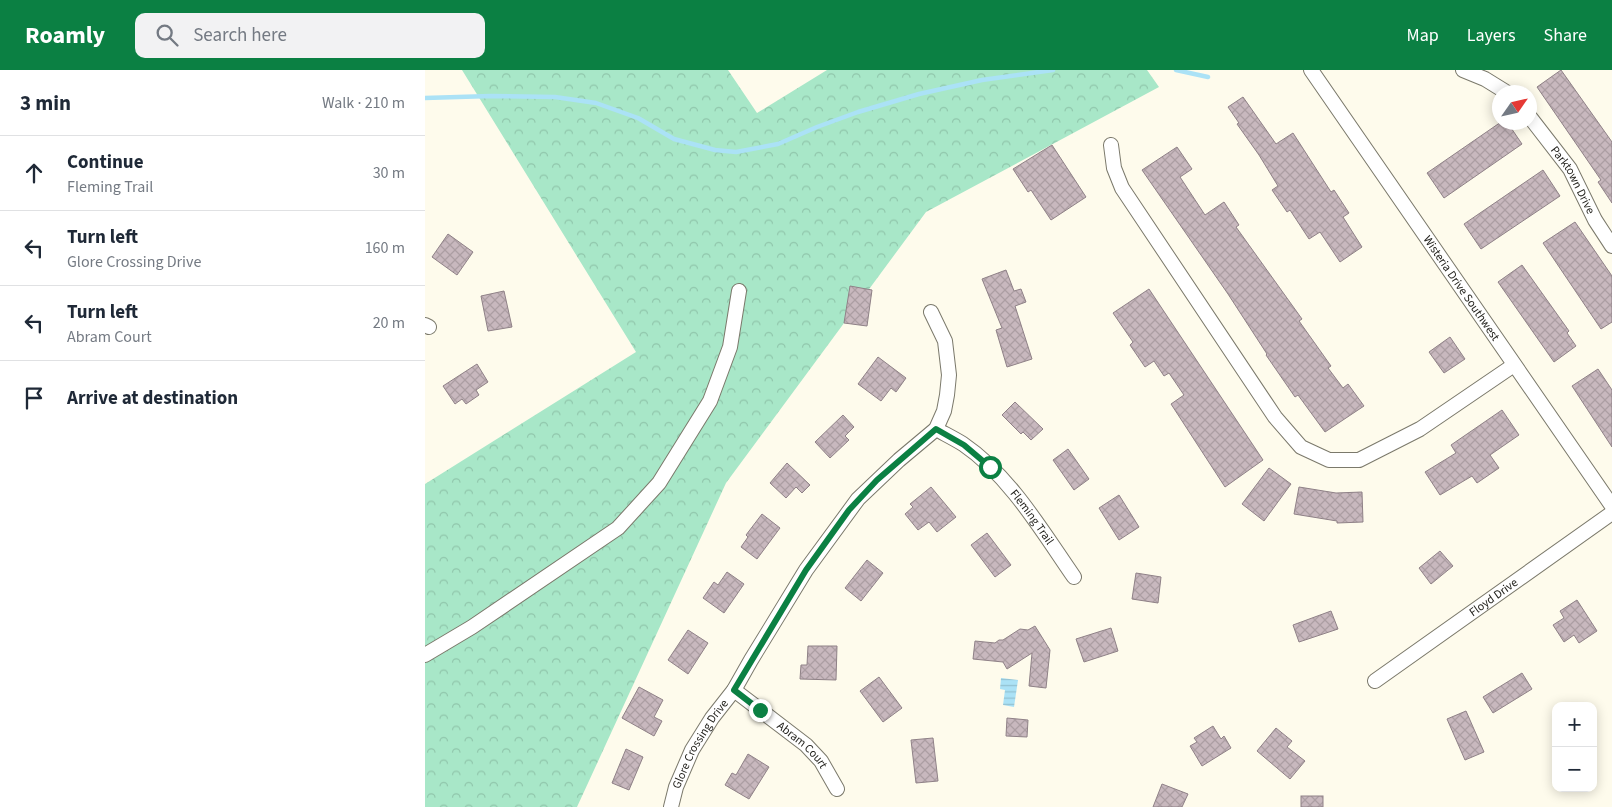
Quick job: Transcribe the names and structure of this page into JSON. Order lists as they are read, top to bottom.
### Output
{
  "streets": {
    "street": [
      "Parktown Drive",
      "Wisteria Drive Southwest",
      "Fleming Trail",
      "Floyd Drive",
      "Glore Crossing Drive",
      "Abram Court"
    ]
  },
  "crossings": [
    ["Fleming Trail", "Glore Crossing Drive"],
    ["Glore Crossing Drive", "Abram Court"]
  ],
  "north": "top right",
  "page": {
    "header": "Roamly",
    "search": "Search here",
    "nav": ["Map", "Layers", "Share"],
    "heading": ["3 min", "Walk · 210 m"],
    "list": [
      ["Continue", "Fleming Trail", "30 m"],
      ["Turn left", "Glore Crossing Drive", "160 m"],
      ["Turn left", "Abram Court", "20 m"],
      "Arrive at destination"
    ],
    "map_buttons": ["+", "−"]
  }
}
